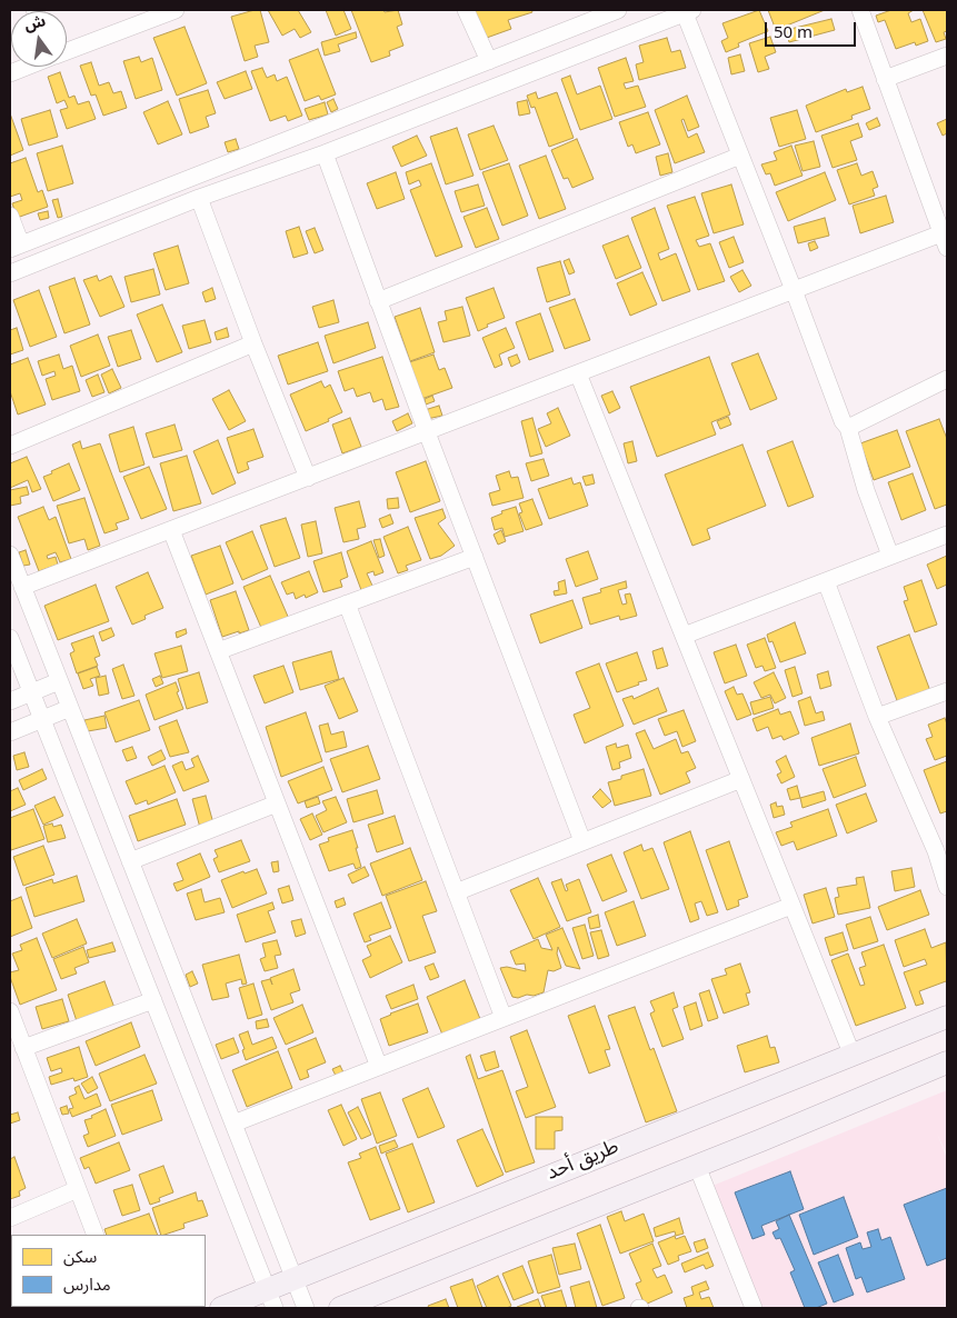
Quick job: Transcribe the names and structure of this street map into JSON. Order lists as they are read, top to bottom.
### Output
{
  "streets": {
    "main road": ["طريق أحد"]
  },
  "legend": ["سكن", "مدارس"],
  "scale_bar": "50 m",
  "north": "top"
}
